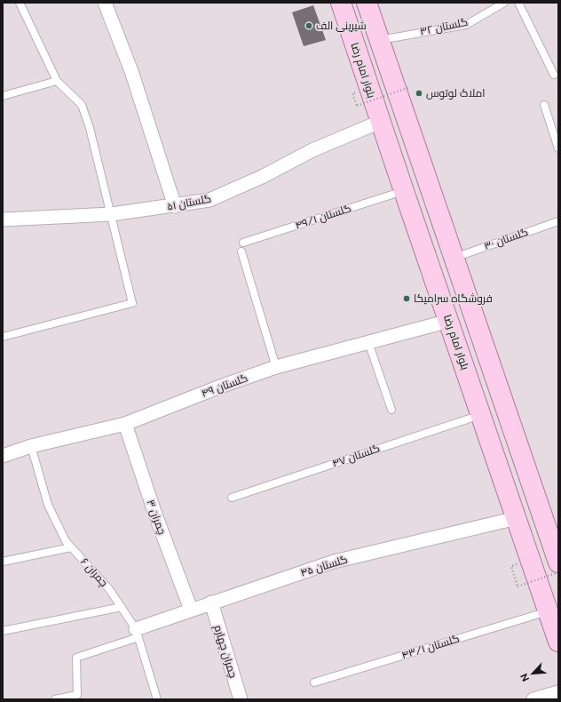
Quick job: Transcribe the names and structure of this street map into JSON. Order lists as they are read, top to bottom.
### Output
{
  "streets": {
    "main road": ["بلوار امام رضا"],
    "street": [
      "گلستان ۵۱",
      "گلستان ۴۹",
      "چمران ۳",
      "گلستان ۴۵",
      "چمران چهارم"
    ],
    "lane": [
      "گلستان ۳۲",
      "گلستان ۴۹/۱",
      "گلستان ۳۰",
      "گلستان ۴۷",
      "چمران ۶",
      "گلستان ۴۳/۱"
    ]
  },
  "crossings": [
    ["بلوار امام رضا", "گلستان ۵۱"],
    ["بلوار امام رضا", "گلستان ۴۹/۱"],
    ["بلوار امام رضا", "گلستان ۴۹"],
    ["بلوار امام رضا", "گلستان ۴۷"],
    ["بلوار امام رضا", "گلستان ۴۵"],
    ["بلوار امام رضا", "گلستان ۴۳/۱"],
    ["گلستان ۴۹", "چمران ۳"],
    ["گلستان ۴۹", "چمران ۶"],
    ["چمران ۳", "گلستان ۴۵"],
    ["گلستان ۴۵", "چمران ۶"],
    ["گلستان ۴۵", "چمران چهارم"]
  ],
  "places": ["شیرینی الف", "املاک لوتوس", "فروشگاه سراميكا"],
  "north": "bottom left"
}
